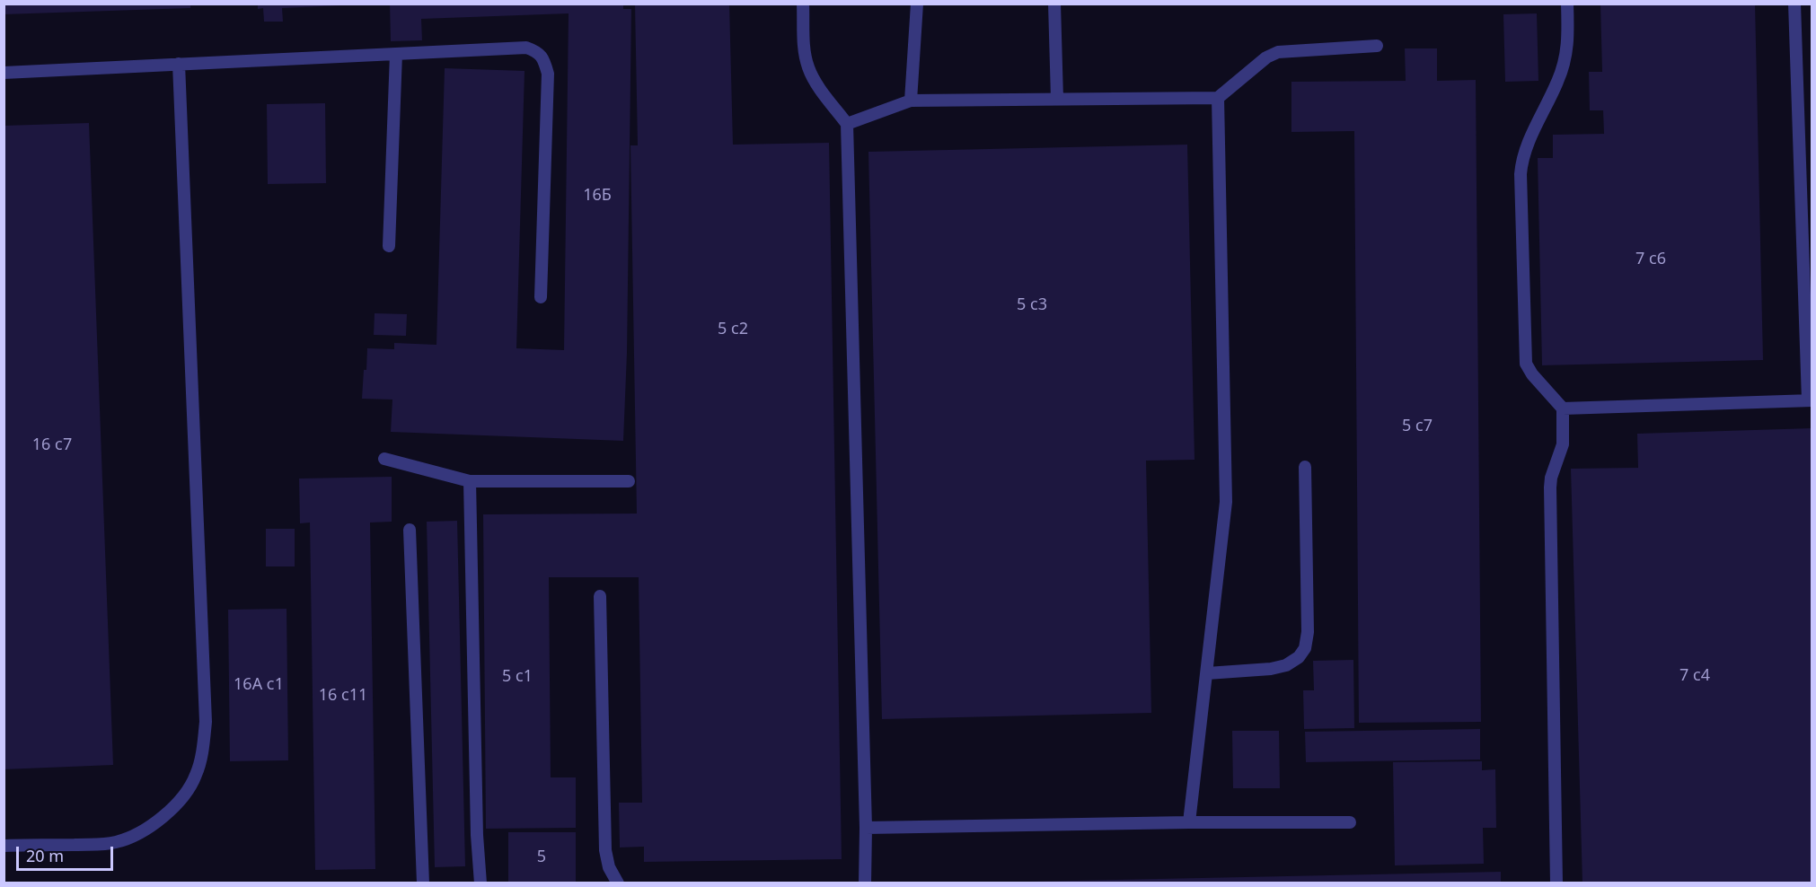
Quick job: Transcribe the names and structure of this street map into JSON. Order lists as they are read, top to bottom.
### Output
{
  "house_numbers": [
    "16Б",
    "7 с6",
    "5 с3",
    "5 с2",
    "5 с7",
    "16 с7",
    "7 с4",
    "5 с1",
    "16А с1",
    "16 с11",
    "5"
  ],
  "scale_bar": "20 m"
}
